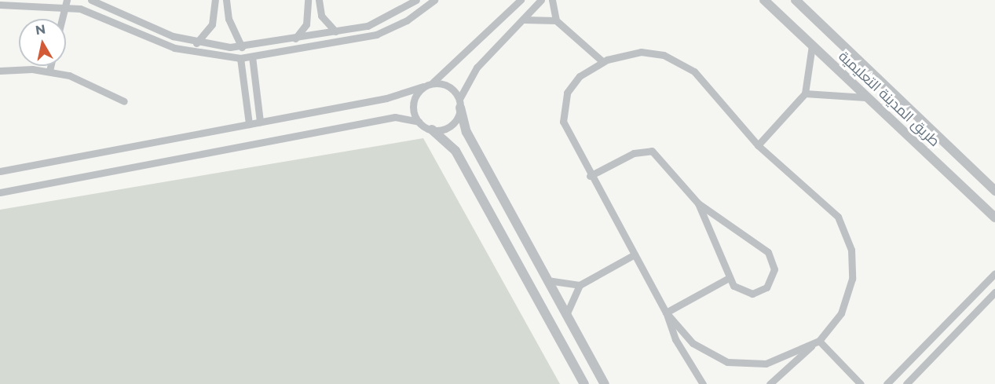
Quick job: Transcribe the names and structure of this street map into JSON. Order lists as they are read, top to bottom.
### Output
{
  "streets": {
    "street": ["طريق المدينة التعليمية"]
  },
  "north": "top"
}
